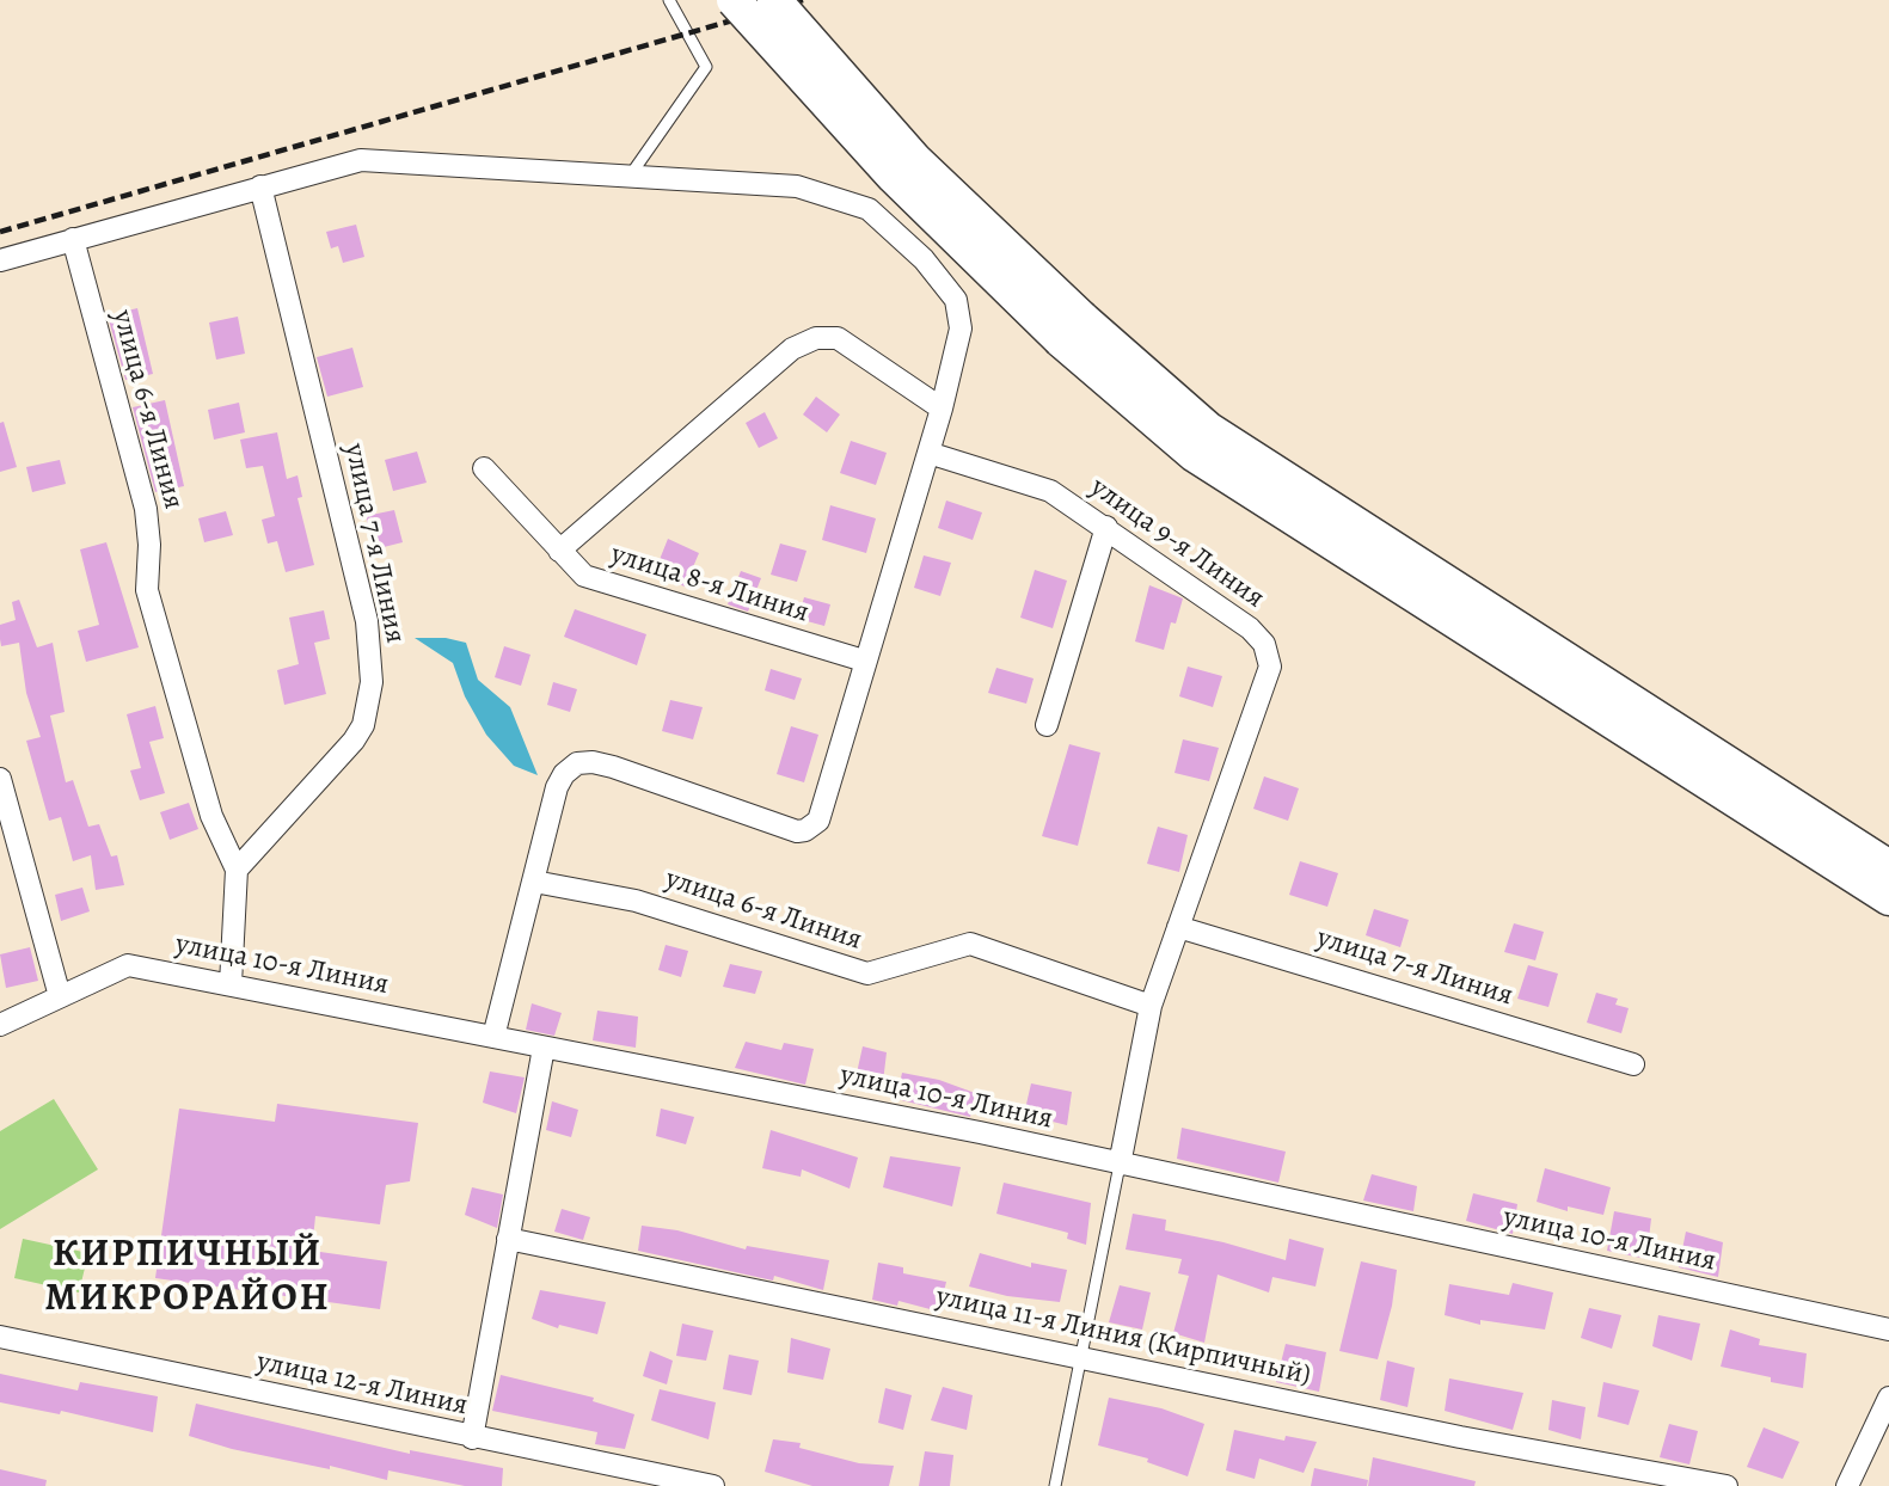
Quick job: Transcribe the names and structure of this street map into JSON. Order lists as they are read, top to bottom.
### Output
{
  "streets": {
    "street": [
      "улица 6-я Линия",
      "улица 7-я Линия",
      "улица 9-я Линия",
      "улица 8-я Линия",
      "улица 10-я Линия",
      "улица 11-я Линия (Кирпичный)",
      "улица 12-я Линия"
    ]
  },
  "crossings": [
    ["улица 6-я Линия", "улица 7-я Линия"],
    ["улица 6-я Линия", "улица 9-я Линия"],
    ["улица 6-я Линия", "улица 10-я Линия"],
    ["улица 7-я Линия", "улица 9-я Линия"]
  ],
  "districts": ["КИРПИЧНЫЙ МИКРОРАЙОН"]
}
